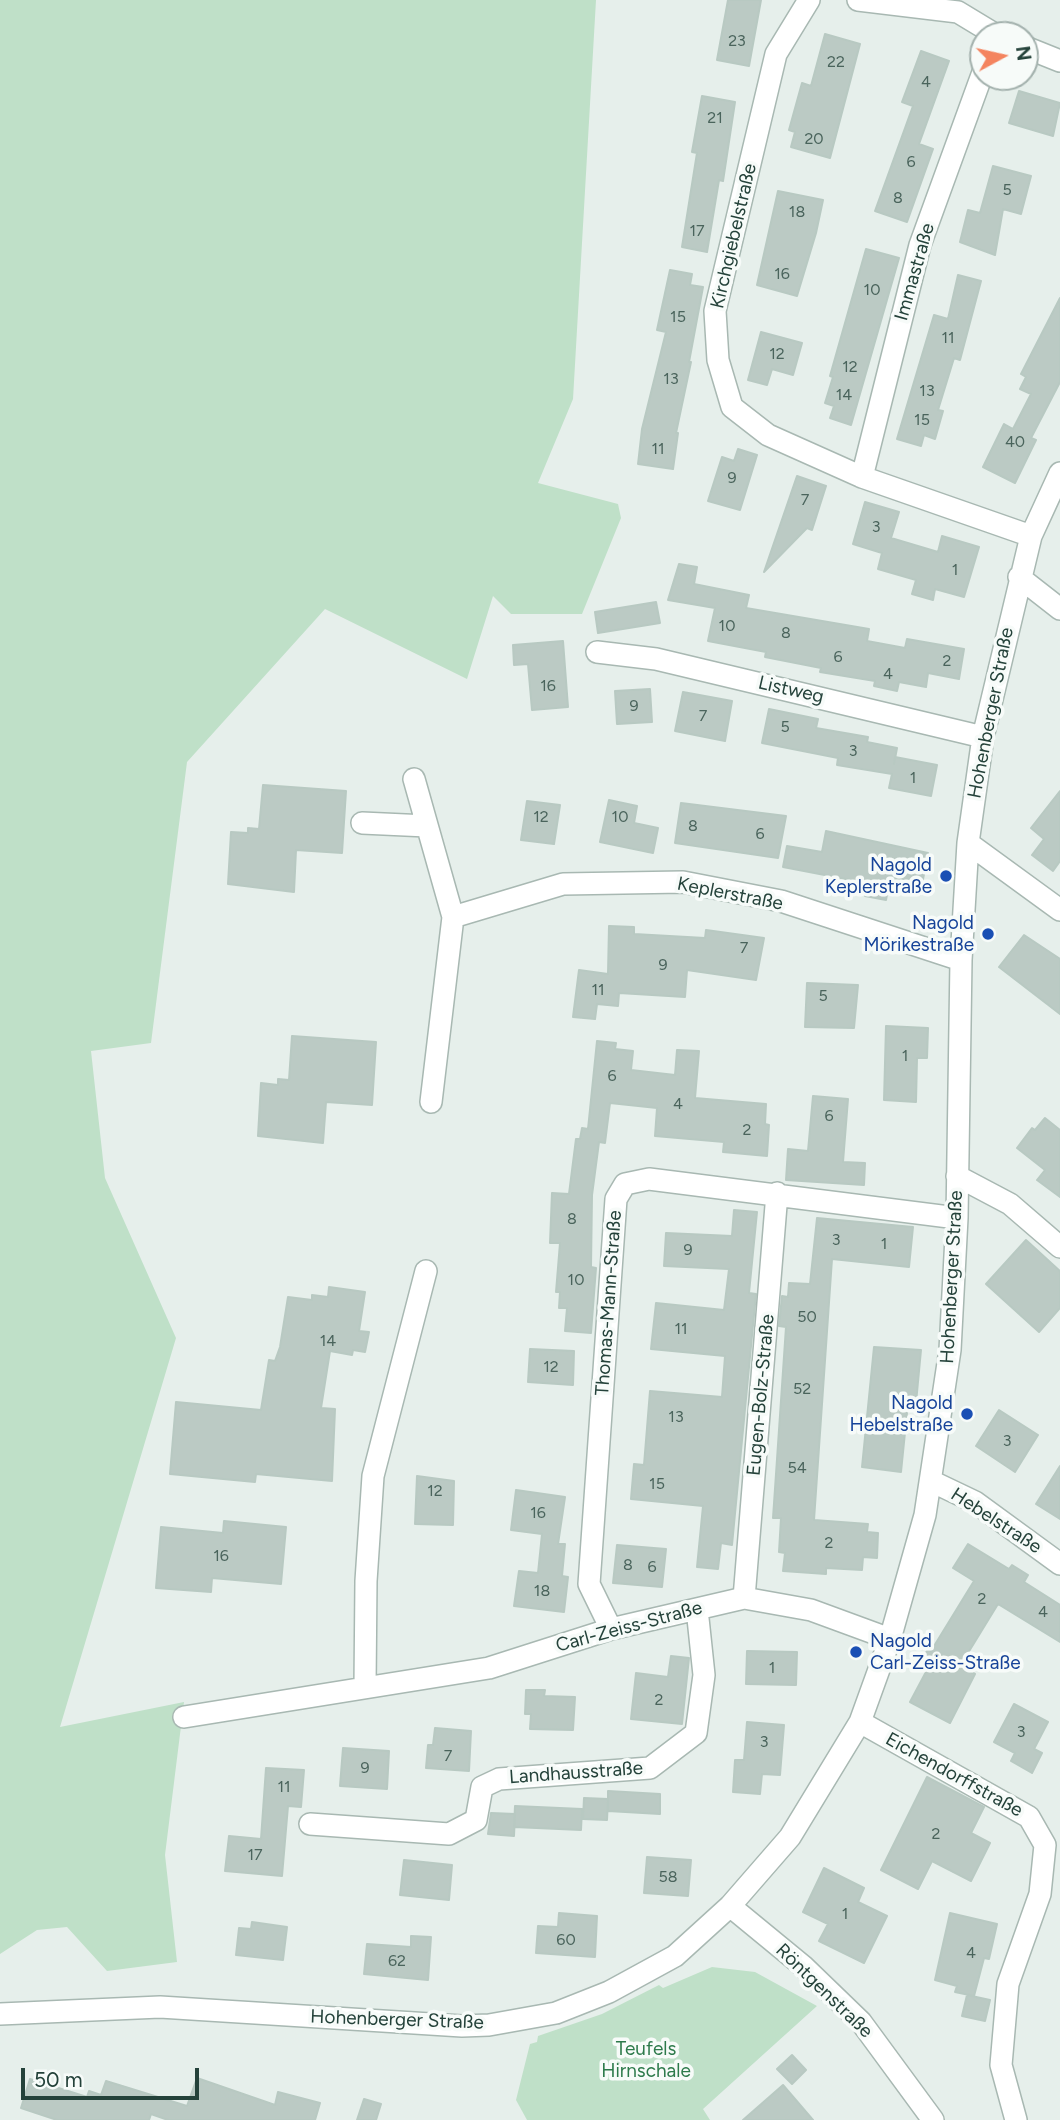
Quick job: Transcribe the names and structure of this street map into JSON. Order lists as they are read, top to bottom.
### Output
{
  "streets": {
    "street": [
      "Kirchgiebelstraße",
      "Immastraße",
      "Listweg",
      "Hohenberger Straße",
      "Keplerstraße",
      "Thomas-Mann-Straße",
      "Eugen-Bolz-Straße",
      "Hebelstraße",
      "Carl-Zeiss-Straße",
      "Landhausstraße",
      "Eichendorffstraße",
      "Röntgenstraße"
    ]
  },
  "crossings": [
    ["Kirchgiebelstraße", "Immastraße"],
    ["Kirchgiebelstraße", "Hohenberger Straße"],
    ["Listweg", "Hohenberger Straße"],
    ["Hohenberger Straße", "Keplerstraße"],
    ["Hohenberger Straße", "Thomas-Mann-Straße"],
    ["Hohenberger Straße", "Hebelstraße"],
    ["Hohenberger Straße", "Carl-Zeiss-Straße"],
    ["Hohenberger Straße", "Eichendorffstraße"],
    ["Hohenberger Straße", "Röntgenstraße"],
    ["Thomas-Mann-Straße", "Eugen-Bolz-Straße"],
    ["Thomas-Mann-Straße", "Carl-Zeiss-Straße"],
    ["Eugen-Bolz-Straße", "Carl-Zeiss-Straße"],
    ["Carl-Zeiss-Straße", "Landhausstraße"]
  ],
  "parks": ["Teufels Hirnschale"],
  "places": [
    "Nagold Keplerstraße",
    "Nagold Mörikestraße",
    "Nagold Hebelstraße",
    "Nagold Carl-Zeiss-Straße"
  ],
  "house_numbers": [
    "23",
    "22",
    "4",
    "21",
    "20",
    "6",
    "5",
    "8",
    "18",
    "17",
    "16",
    "10",
    "15",
    "11",
    "12",
    "12",
    "13",
    "13",
    "14",
    "15",
    "40",
    "11",
    "9",
    "7",
    "3",
    "1",
    "10",
    "8",
    "6",
    "2",
    "4",
    "16",
    "9",
    "7",
    "5",
    "3",
    "1",
    "12",
    "10",
    "8",
    "6",
    "7",
    "9",
    "11",
    "5",
    "1",
    "6",
    "4",
    "6",
    "2",
    "8",
    "3",
    "1",
    "9",
    "10",
    "50",
    "11",
    "14",
    "12",
    "52",
    "13",
    "3",
    "54",
    "15",
    "12",
    "16",
    "2",
    "16",
    "8",
    "6",
    "18",
    "2",
    "4",
    "1",
    "2",
    "3",
    "3",
    "7",
    "9",
    "11",
    "2",
    "17",
    "58",
    "1",
    "60",
    "4",
    "62"
  ],
  "scale_bar": "50 m",
  "north": "right"
}
